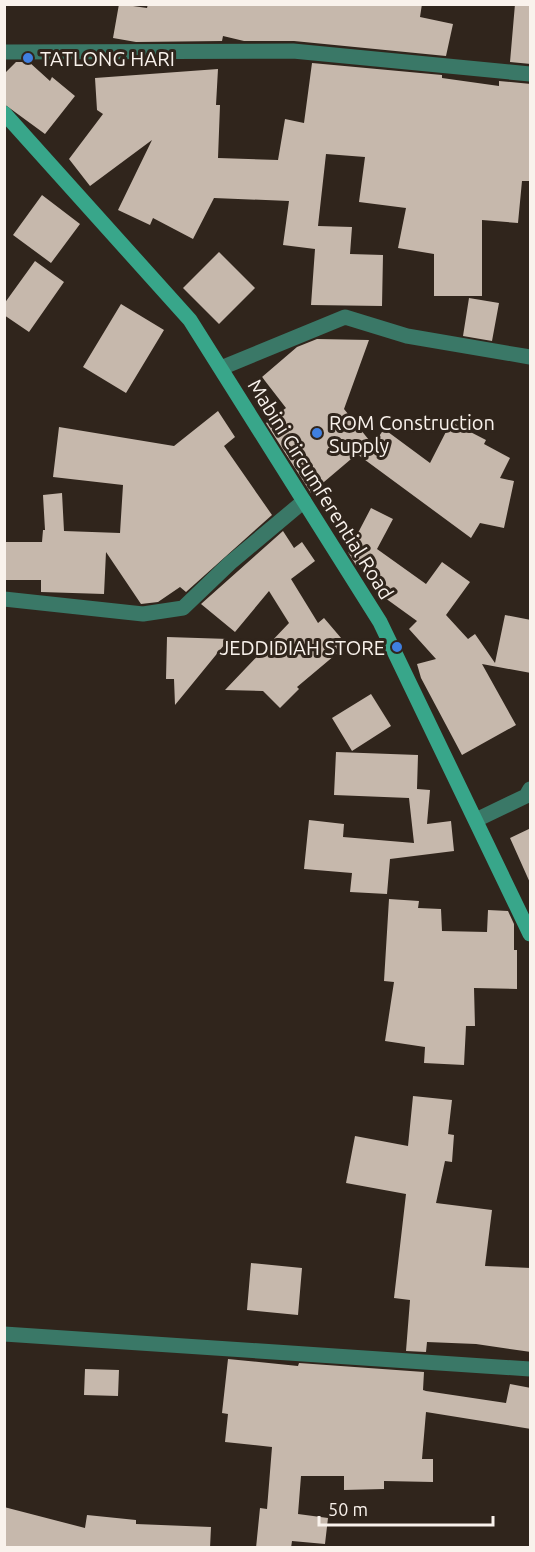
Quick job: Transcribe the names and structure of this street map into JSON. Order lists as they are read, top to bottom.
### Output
{
  "streets": {
    "main road": ["Mabini Circumferential Road"]
  },
  "places": ["TATLONG HARI", "ROM Construction Supply", "JEDDIDIAH STORE"],
  "scale_bar": "50 m"
}
